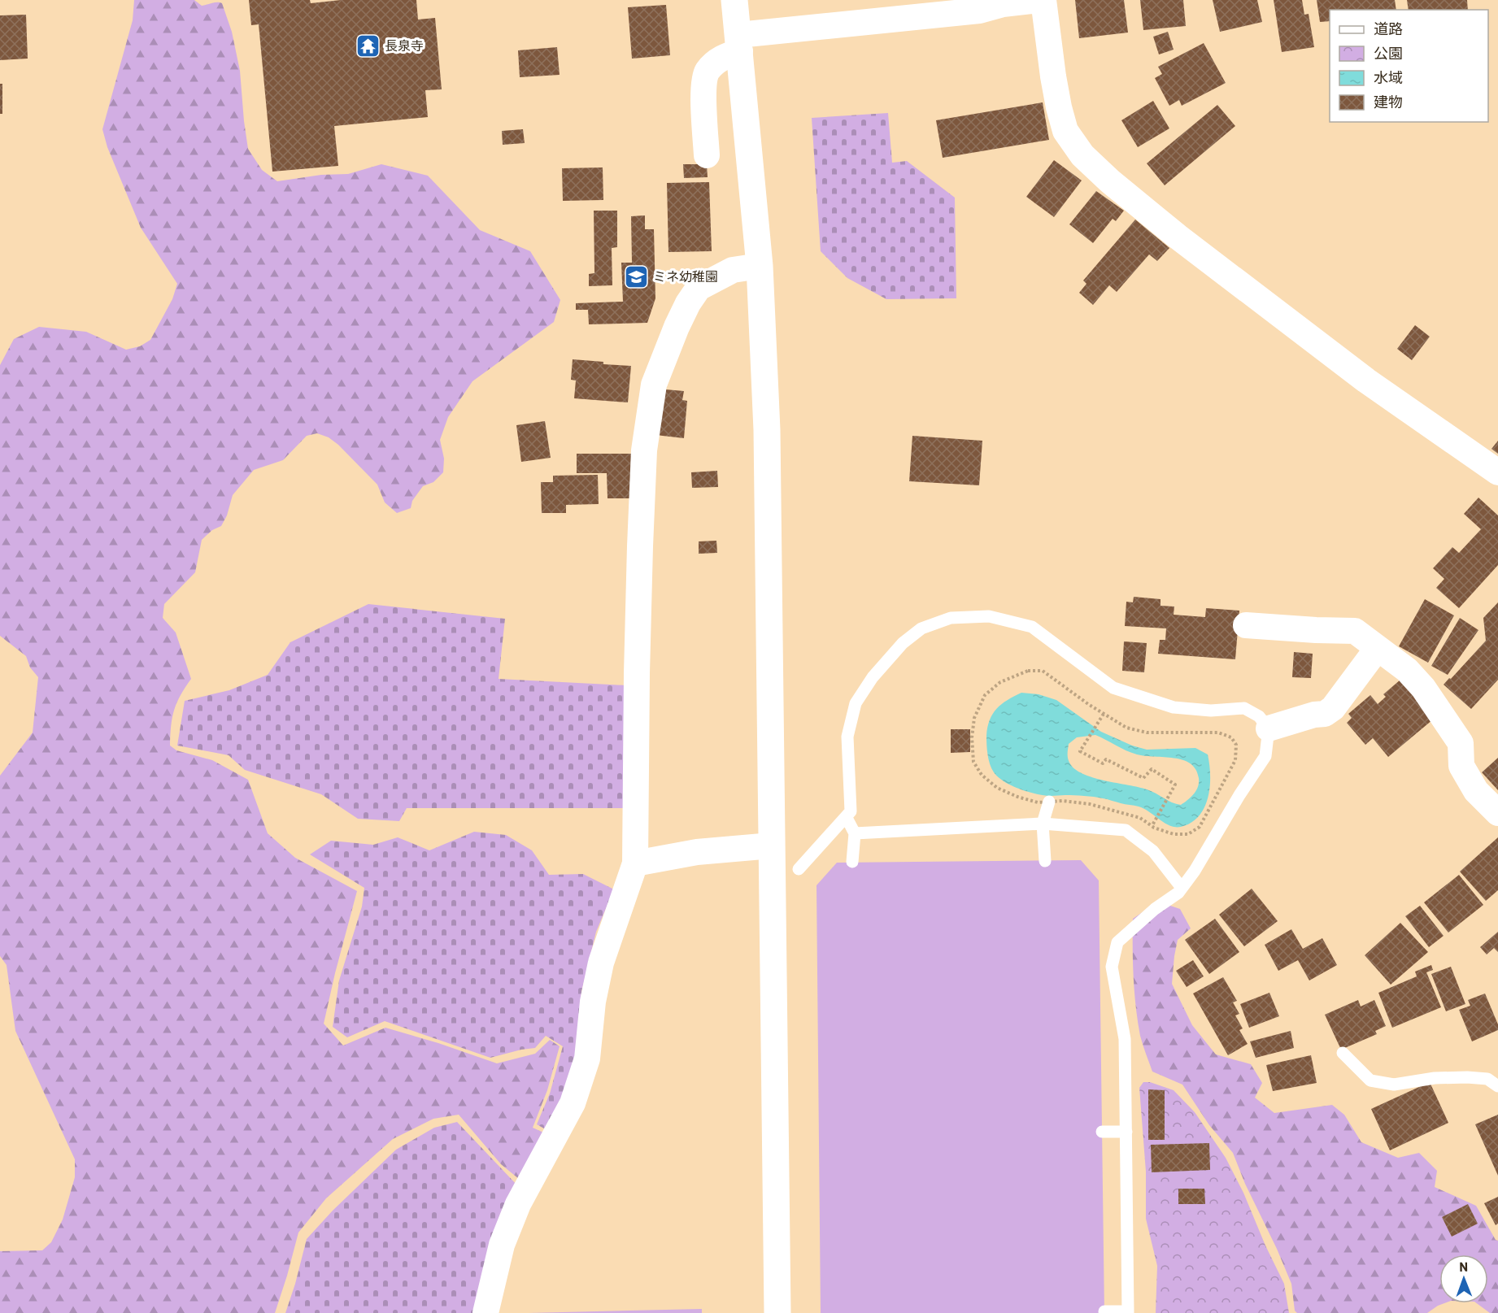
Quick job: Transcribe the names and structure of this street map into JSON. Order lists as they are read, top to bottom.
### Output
{
  "places": {
    "temple": ["長泉寺"],
    "school or university": ["ミネ幼稚園"]
  },
  "legend": [
    "道路",
    "公園",
    "水域",
    "建物"
  ],
  "north": "top"
}
